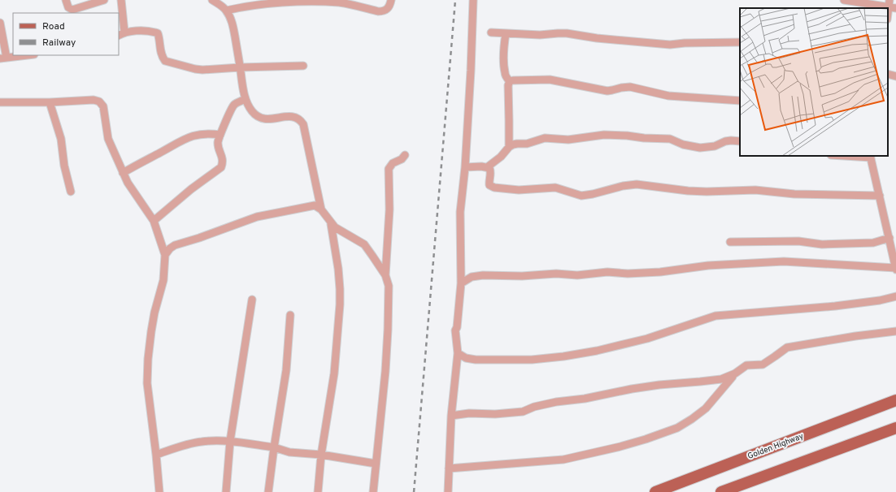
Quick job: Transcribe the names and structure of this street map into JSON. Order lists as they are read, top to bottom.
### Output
{
  "streets": {
    "main road": ["Golden Highway"]
  },
  "legend": ["Road", "Railway"]
}
